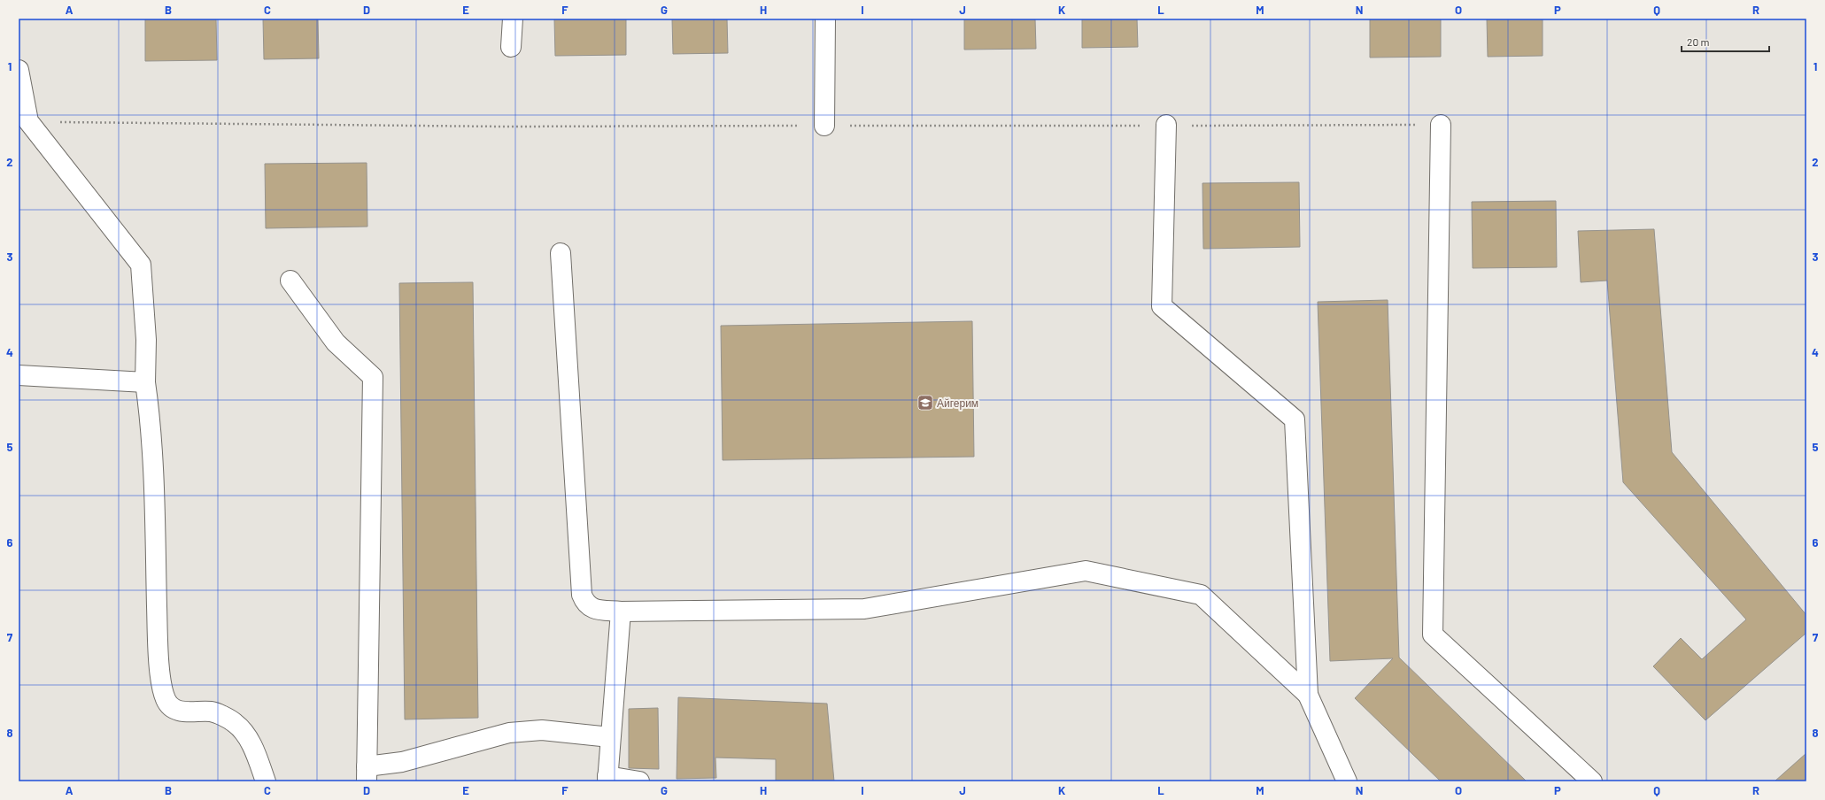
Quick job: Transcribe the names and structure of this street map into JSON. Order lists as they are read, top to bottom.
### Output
{
  "places": {
    "school or university": ["Айгерим"]
  },
  "scale_bar": "20 m",
  "grid": {
    "columns": [
      "A",
      "B",
      "C",
      "D",
      "E",
      "F",
      "G",
      "H",
      "I",
      "J",
      "K",
      "L",
      "M",
      "N",
      "O",
      "P",
      "Q",
      "R"
    ],
    "rows": [
      "1",
      "2",
      "3",
      "4",
      "5",
      "6",
      "7",
      "8"
    ]
  }
}
